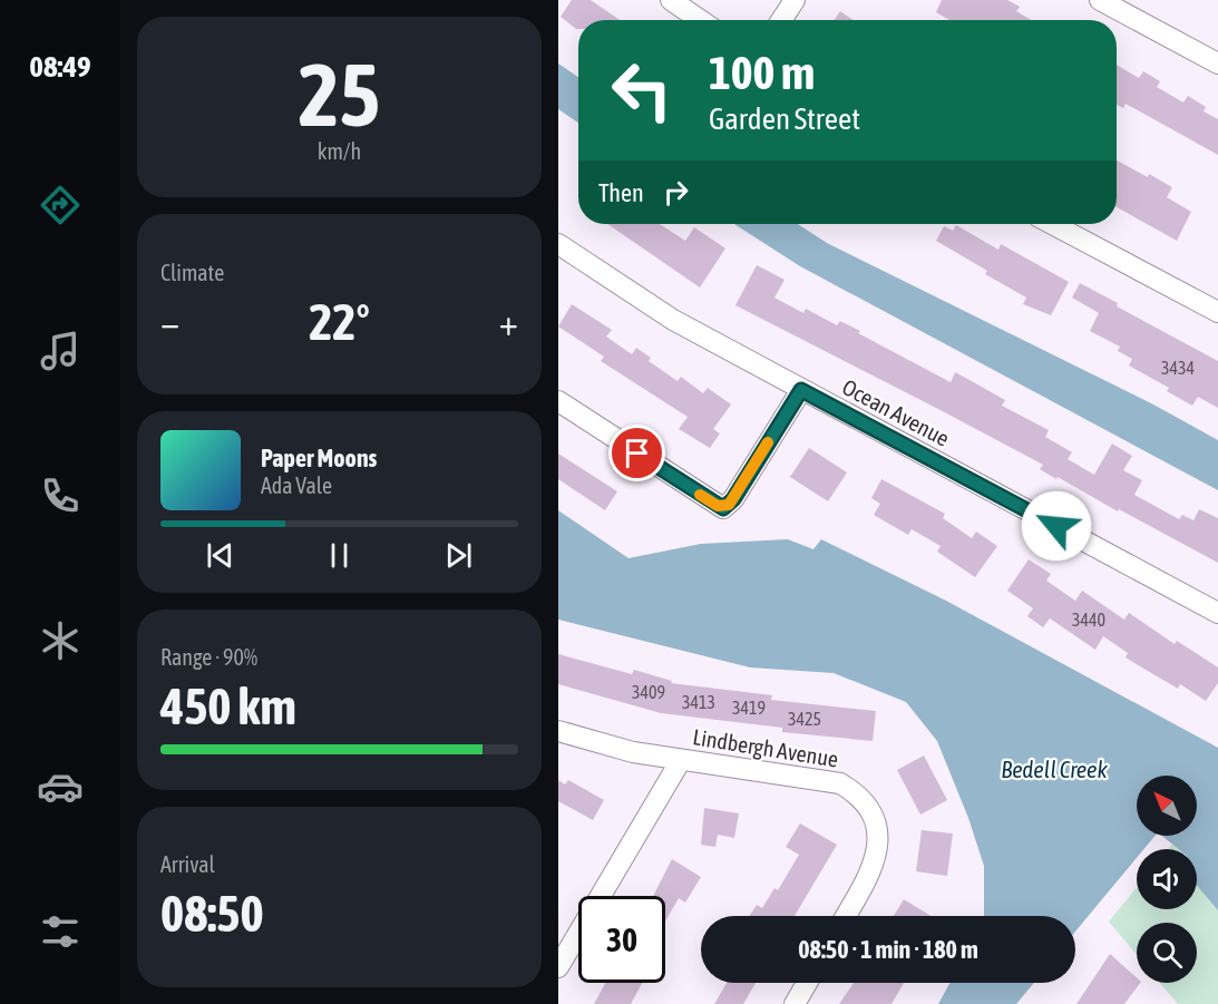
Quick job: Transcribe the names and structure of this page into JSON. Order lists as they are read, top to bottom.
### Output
{
  "streets": {
    "street": ["Ocean Avenue", "Lindbergh Avenue"]
  },
  "water": ["Bedell Creek"],
  "house_numbers": [
    "3434",
    "3440",
    "3409",
    "3413",
    "3419",
    "3425"
  ],
  "north": "top left",
  "page": {
    "tabs": "08:49",
    "tile": [
      ["25", "km/h"],
      "Climate",
      ["Range · 90%", "450 km"],
      ["Arrival", "08:50"]
    ],
    "turn": ["100 m", "Garden Street"],
    "then": "Then",
    "heat": ["−", "22°", "+"],
    "song": ["Paper Moons", "Ada Vale"],
    "limit": "30",
    "trip": "08:50 · 1 min · 180 m"
  }
}
